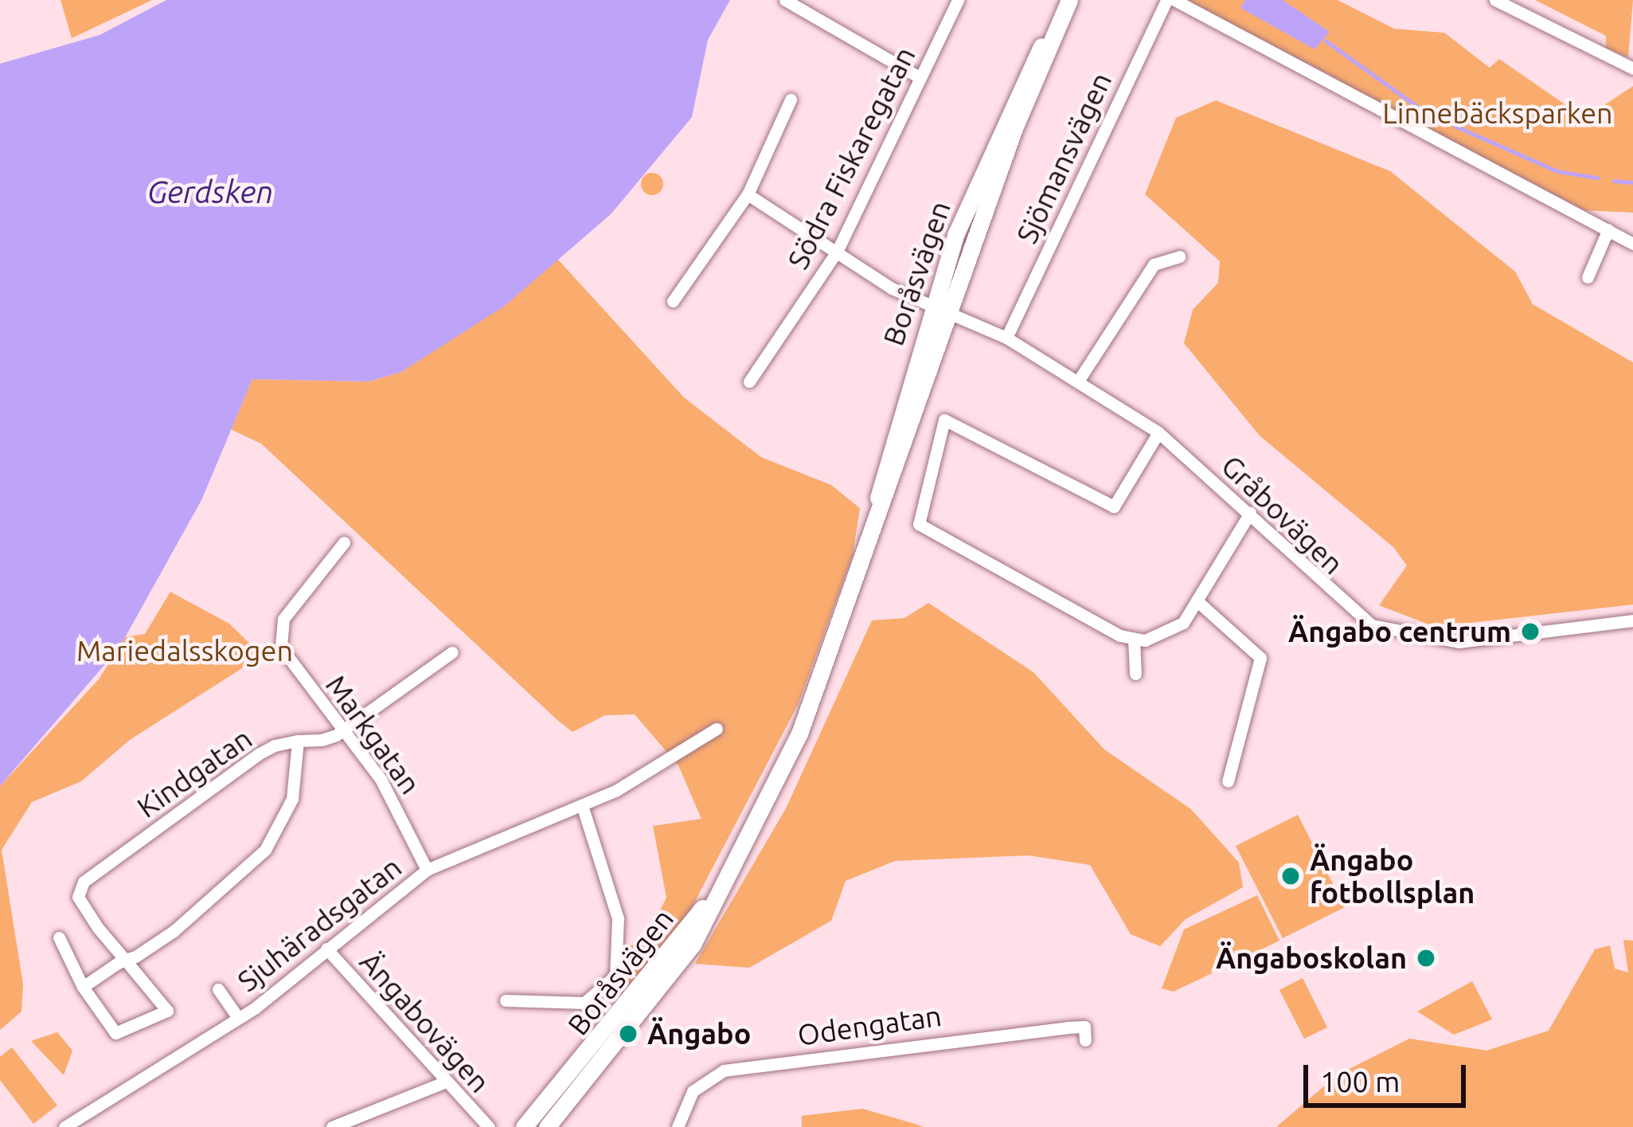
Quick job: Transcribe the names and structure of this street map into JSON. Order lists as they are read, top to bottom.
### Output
{
  "streets": {
    "main road": ["Boråsvägen"],
    "street": [
      "Södra Fiskaregatan",
      "Sjömansvägen",
      "Gråbovägen",
      "Markgatan",
      "Kindgatan",
      "Sjuhäradsgatan",
      "Ängabovägen",
      "Odengatan"
    ]
  },
  "crossings": [
    ["Södra Fiskaregatan", "Gråbovägen"],
    ["Sjömansvägen", "Gråbovägen"],
    ["Boråsvägen", "Gråbovägen"],
    ["Markgatan", "Kindgatan"],
    ["Markgatan", "Sjuhäradsgatan"],
    ["Sjuhäradsgatan", "Ängabovägen"]
  ],
  "water": ["Gerdsken"],
  "parks": ["Linnebäcksparken", "Mariedalsskogen"],
  "places": [
    "Ängabo centrum",
    "Ängabo fotbollsplan",
    "Ängaboskolan",
    "Ängabo"
  ],
  "scale_bar": "100 m"
}
